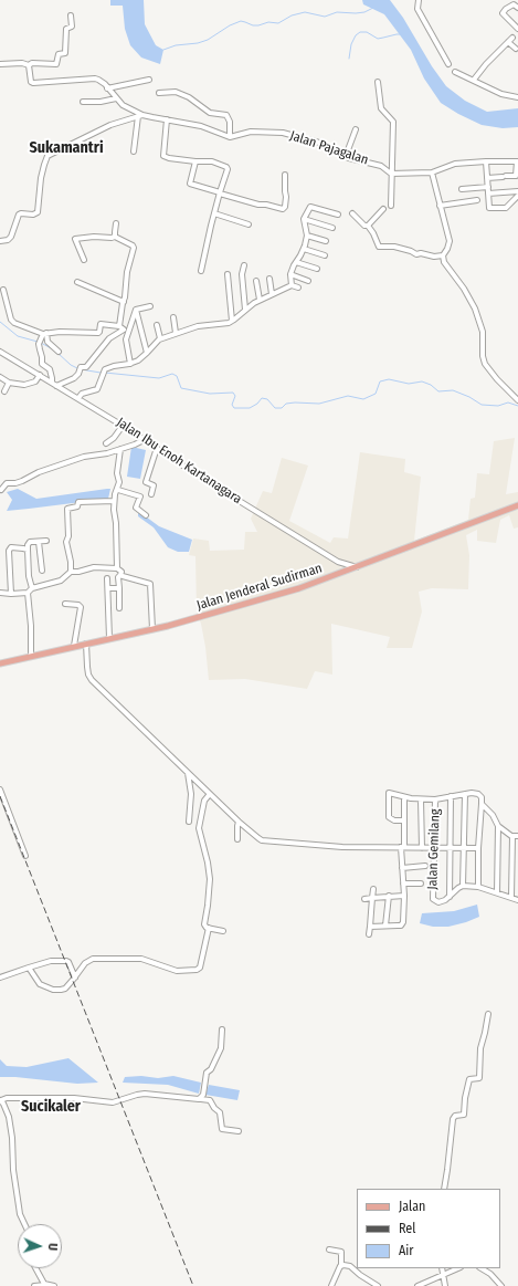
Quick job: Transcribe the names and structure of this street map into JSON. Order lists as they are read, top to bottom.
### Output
{
  "streets": {
    "main road": ["Jalan Jenderal Sudirman"],
    "street": ["Jalan Pajagalan", "Jalan Ibu Enoh Kartanagara", "Jalan Gemilang"]
  },
  "crossings": [
    ["Jalan Ibu Enoh Kartanagara", "Jalan Jenderal Sudirman"]
  ],
  "districts": ["Sukamantri", "Sucikaler"],
  "legend": ["Jalan", "Rel", "Air"],
  "north": "right"
}
